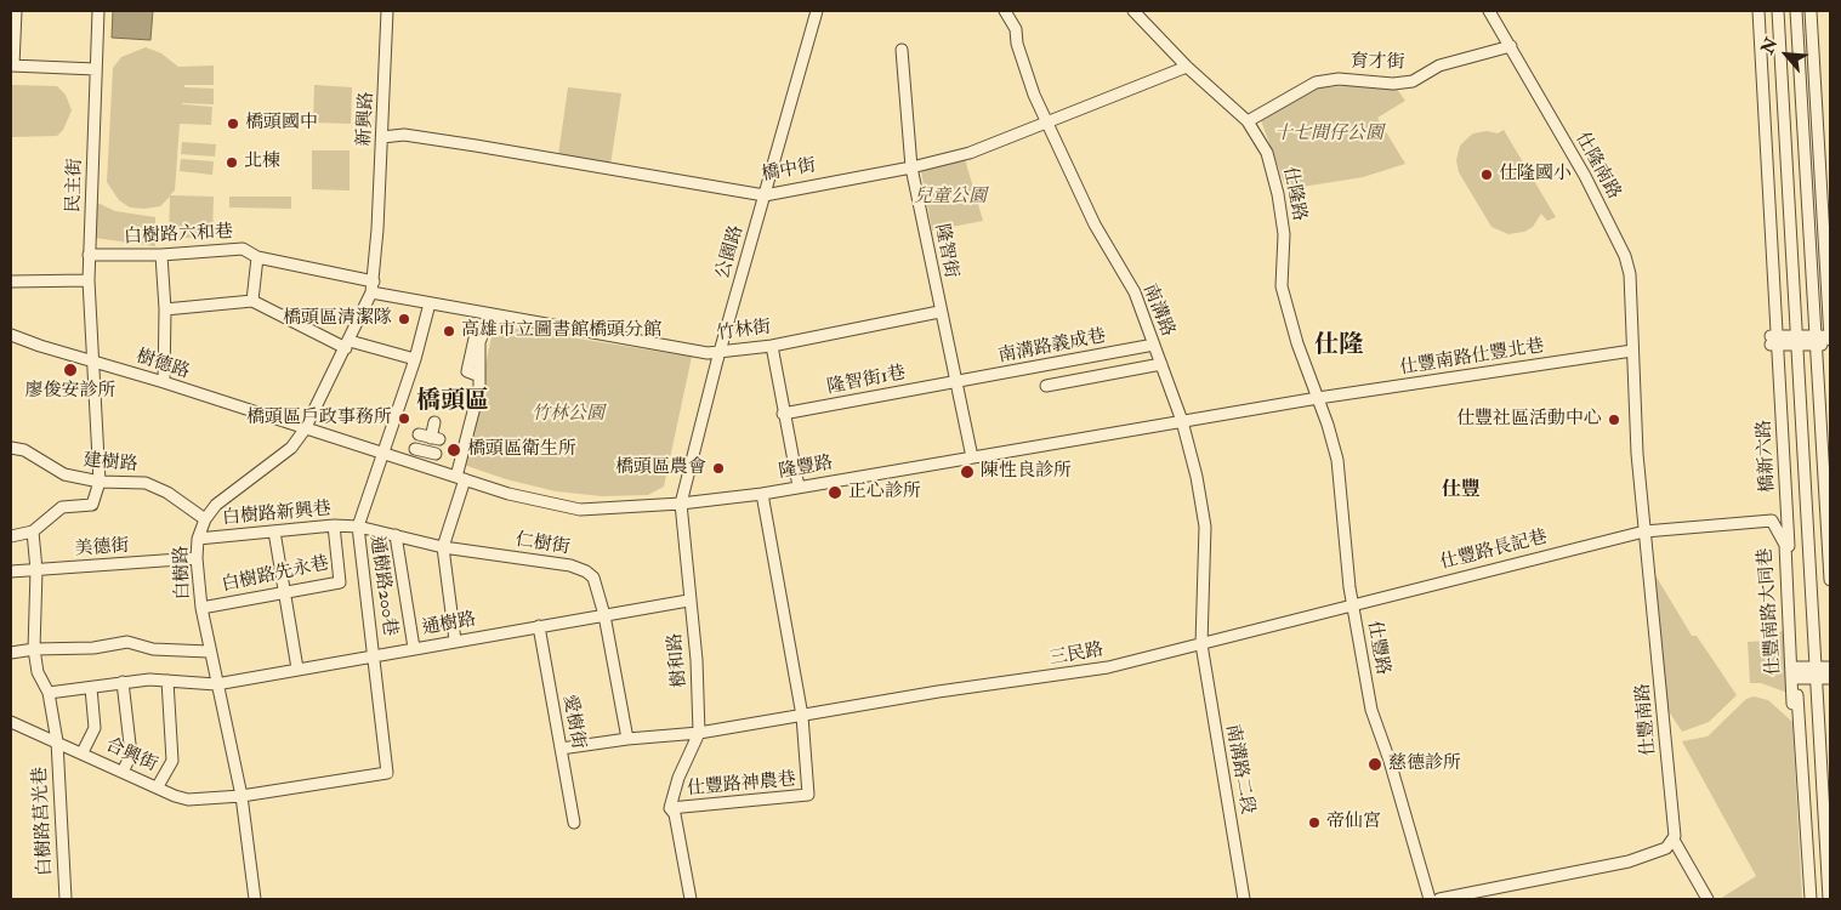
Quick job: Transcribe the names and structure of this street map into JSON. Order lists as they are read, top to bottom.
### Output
{
  "streets": {
    "street": [
      "育才街",
      "新興路",
      "仕隆南路",
      "橋中街",
      "民主街",
      "仕隆路",
      "白樹路六和巷",
      "隆智街",
      "公園路",
      "南溝路",
      "竹林街",
      "南溝路義成巷",
      "仕豐南路仕豐北巷",
      "樹德路",
      "隆智街1巷",
      "橋新六路",
      "建樹路",
      "隆豐路",
      "白樹路新興巷",
      "仁樹街",
      "美德街",
      "仕豐路長記巷",
      "白樹路",
      "白樹路先永巷",
      "通樹路200巷",
      "仕豐南路大同巷",
      "通樹路",
      "仕豐路",
      "三民路",
      "樹和路",
      "仕豐南路",
      "愛樹街",
      "合興街",
      "南溝路二段",
      "仕豐路神農巷",
      "白樹路莒光巷"
    ]
  },
  "crossings": [
    ["育才街", "仕隆南路"],
    ["育才街", "仕隆路"],
    ["新興路", "橋中街"],
    ["新興路", "白樹路"],
    ["仕隆南路", "仕豐南路仕豐北巷"],
    ["仕隆南路", "仕豐南路"],
    ["橋中街", "仕隆路"],
    ["橋中街", "隆智街"],
    ["橋中街", "公園路"],
    ["橋中街", "南溝路"],
    ["民主街", "白樹路六和巷"],
    ["民主街", "樹德路"],
    ["民主街", "建樹路"],
    ["仕隆路", "仕豐南路仕豐北巷"],
    ["仕隆路", "隆豐路"],
    ["仕隆路", "仕豐路"],
    ["白樹路六和巷", "白樹路"],
    ["隆智街", "竹林街"],
    ["隆智街", "南溝路義成巷"],
    ["隆智街", "隆智街1巷"],
    ["隆智街", "隆豐路"],
    ["公園路", "竹林街"],
    ["公園路", "隆豐路"],
    ["公園路", "樹和路"],
    ["南溝路", "南溝路義成巷"],
    ["南溝路", "隆豐路"],
    ["南溝路", "三民路"],
    ["南溝路", "南溝路二段"],
    ["竹林街", "白樹路"],
    ["竹林街", "通樹路200巷"],
    ["南溝路義成巷", "隆智街1巷"],
    ["仕豐南路仕豐北巷", "隆豐路"],
    ["仕豐南路仕豐北巷", "仕豐路"],
    ["仕豐南路仕豐北巷", "仕豐南路"],
    ["樹德路", "隆豐路"],
    ["樹德路", "白樹路"],
    ["橋新六路", "仕豐南路大同巷"],
    ["建樹路", "白樹路"],
    ["隆豐路", "白樹路"],
    ["隆豐路", "通樹路200巷"],
    ["隆豐路", "仕豐路"],
    ["隆豐路", "樹和路"],
    ["白樹路新興巷", "仁樹街"],
    ["白樹路新興巷", "白樹路"],
    ["白樹路新興巷", "白樹路先永巷"],
    ["白樹路新興巷", "通樹路200巷"],
    ["仁樹街", "通樹路200巷"],
    ["仁樹街", "通樹路"],
    ["仁樹街", "三民路"],
    ["美德街", "白樹路"],
    ["美德街", "白樹路莒光巷"],
    ["仕豐路長記巷", "仕豐南路大同巷"],
    ["仕豐路長記巷", "仕豐路"],
    ["仕豐路長記巷", "三民路"],
    ["仕豐路長記巷", "仕豐南路"],
    ["白樹路", "白樹路先永巷"],
    ["白樹路", "通樹路200巷"],
    ["白樹路", "通樹路"],
    ["白樹路", "合興街"],
    ["通樹路200巷", "通樹路"],
    ["通樹路200巷", "合興街"],
    ["通樹路", "樹和路"],
    ["通樹路", "愛樹街"],
    ["通樹路", "白樹路莒光巷"],
    ["仕豐路", "三民路"],
    ["三民路", "樹和路"],
    ["三民路", "愛樹街"],
    ["三民路", "南溝路二段"],
    ["三民路", "仕豐路神農巷"],
    ["樹和路", "仕豐路神農巷"],
    ["合興街", "白樹路莒光巷"]
  ],
  "districts": ["仕隆", "橋頭區", "仕豐"],
  "parks": ["十七間仔公園", "兒童公園", "竹林公園"],
  "places": [
    "橋頭國中",
    "北棟",
    "仕隆國小",
    "橋頭區清潔隊",
    "高雄市立圖書館橋頭分館",
    "廖俊安診所",
    "橋頭區戶政事務所",
    "仕豐社區活動中心",
    "橋頭區衛生所",
    "橋頭區農會",
    "陳性良診所",
    "正心診所",
    "慈德診所",
    "帝仙宮"
  ],
  "north": "top left"
}
